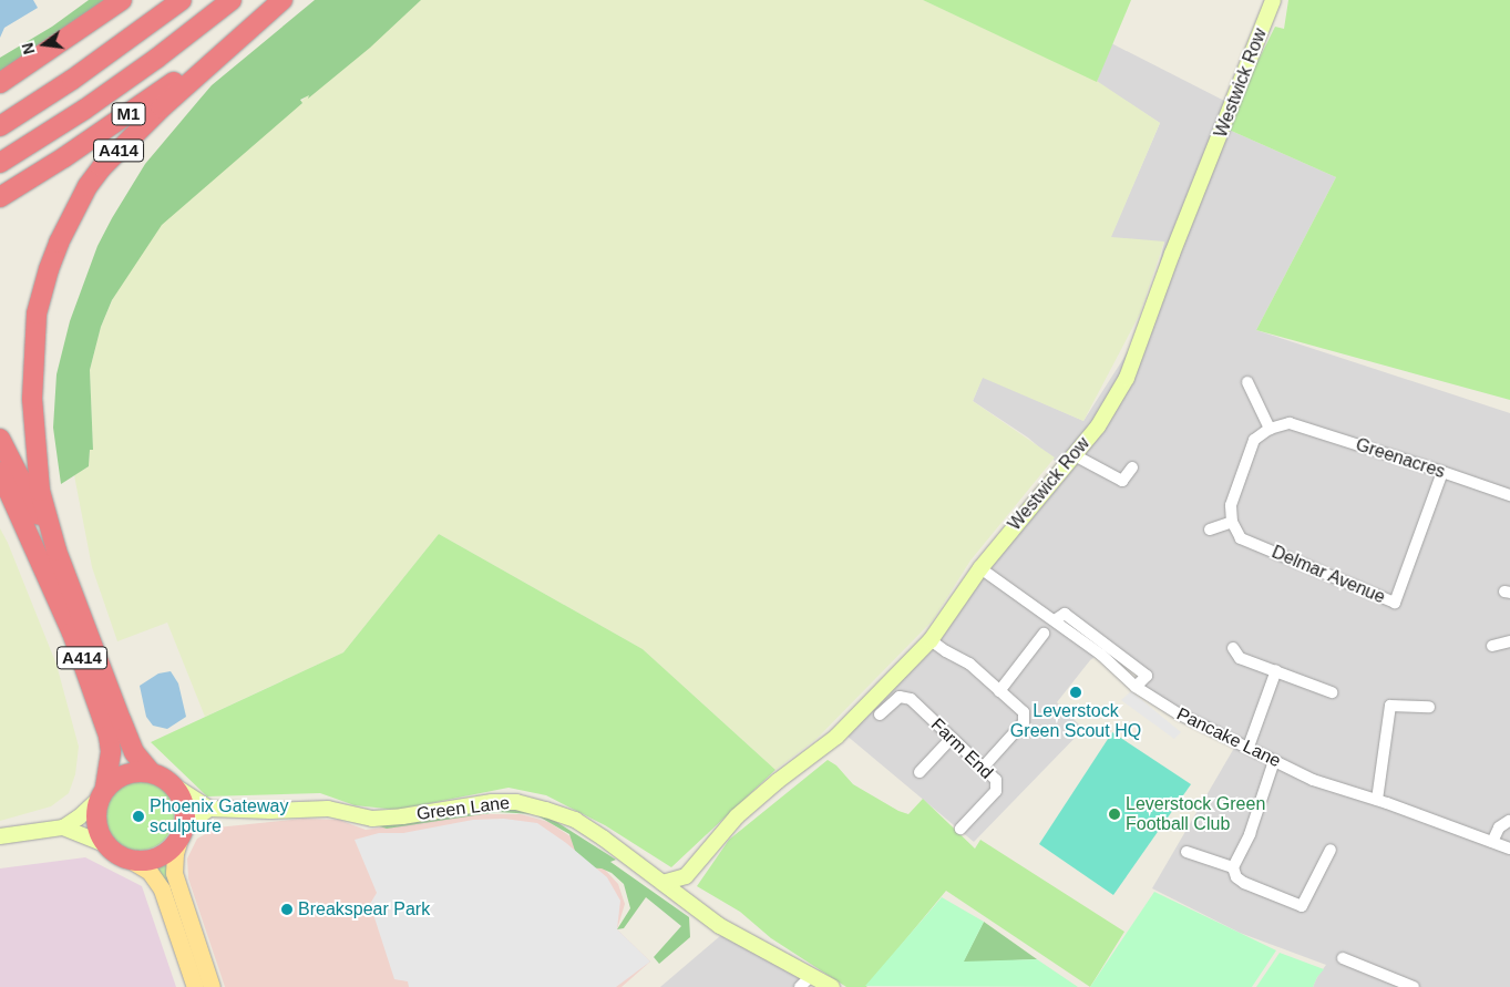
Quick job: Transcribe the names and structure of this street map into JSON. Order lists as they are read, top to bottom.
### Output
{
  "streets": {
    "highway": ["M1", "A414"],
    "street": [
      "Westwick Row",
      "Greenacres",
      "Delmar Avenue",
      "Pancake Lane",
      "Farm End",
      "Green Lane"
    ]
  },
  "crossings": [
    ["Westwick Row", "Pancake Lane"],
    ["M1", "A414"],
    ["Greenacres", "Delmar Avenue"]
  ],
  "places": [
    "Leverstock Green Scout HQ",
    "Leverstock Green Football Club",
    "Phoenix Gateway sculpture",
    "Breakspear Park"
  ],
  "north": "left"
}
